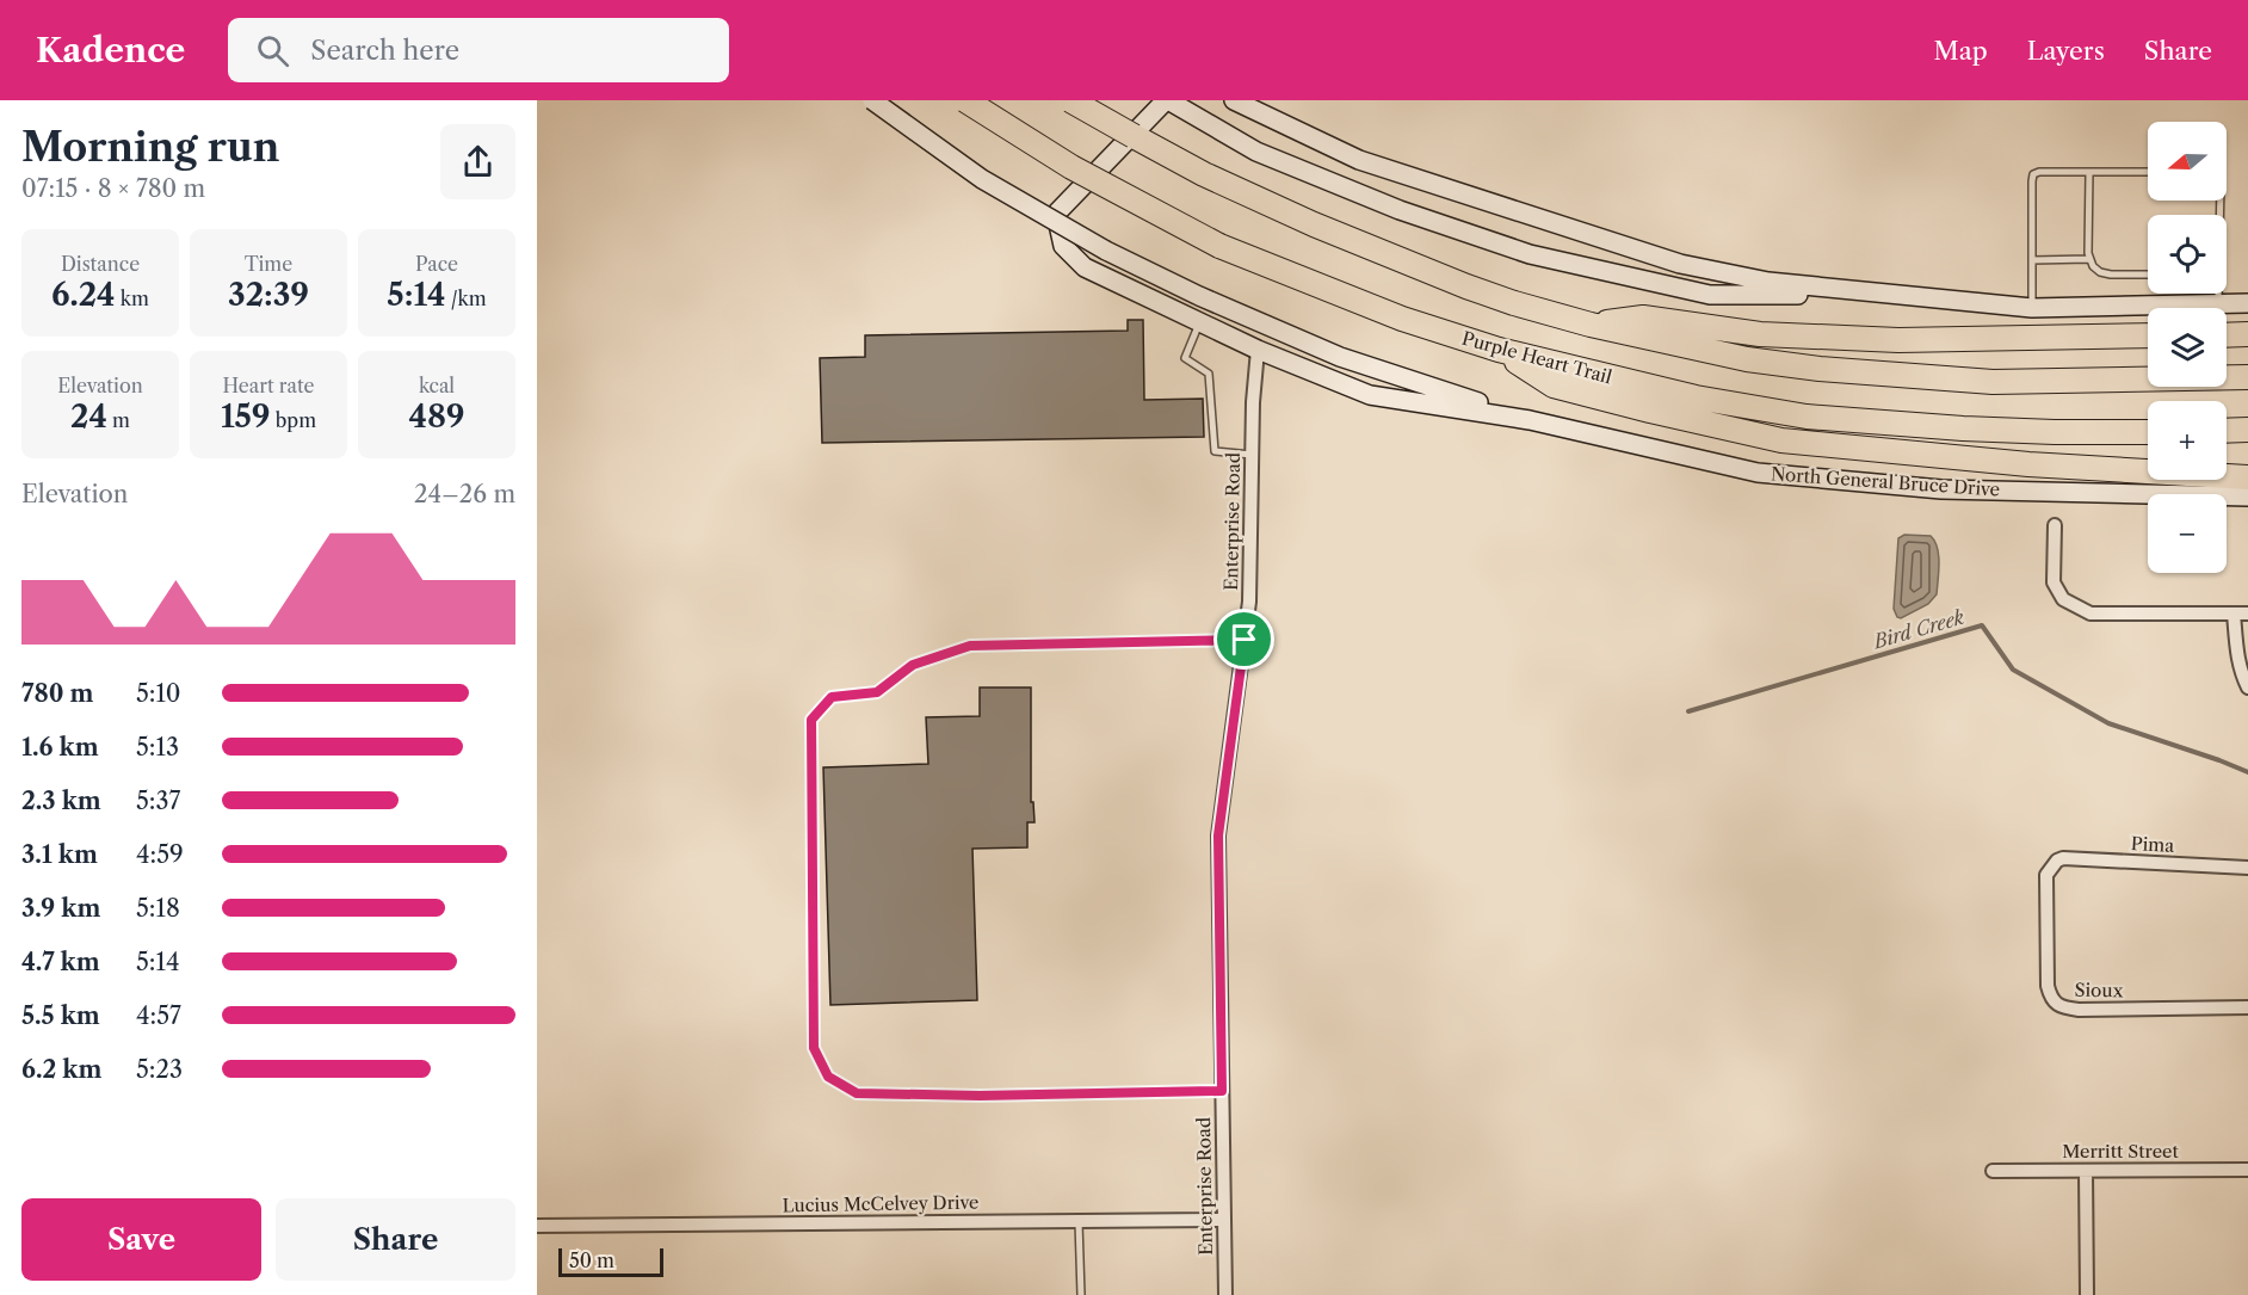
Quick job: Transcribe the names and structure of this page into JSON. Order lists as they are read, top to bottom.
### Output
{
  "streets": {
    "highway": ["Purple Heart Trail"],
    "main road": ["North General Bruce Drive"],
    "street": [
      "Enterprise Road",
      "Pima",
      "Sioux",
      "Merritt Street",
      "Lucius McCelvey Drive"
    ]
  },
  "crossings": [
    ["Enterprise Road", "Lucius McCelvey Drive"],
    ["Pima", "Sioux"]
  ],
  "water": ["Bird Creek"],
  "scale_bar": "50 m",
  "north": "left",
  "page": {
    "header": "Kadence",
    "search": "Search here",
    "nav": ["Map", "Layers", "Share"],
    "heading": ["Morning run", "07:15 · 8 × 780 m"],
    "map_buttons": ["+", "−"],
    "stats": [
      ["Distance", "6.24 km"],
      ["Time", "32:39"],
      ["Pace", "5:14 /km"],
      ["Elevation", "24 m"],
      ["Heart rate", "159 bpm"],
      ["kcal", "489"]
    ],
    "chart": ["Elevation", "24–26 m"],
    "list": [
      {
        "name": "780 m",
        "note": "5:10"
      },
      {
        "name": "1.6 km",
        "note": "5:13"
      },
      {
        "name": "2.3 km",
        "note": "5:37"
      },
      {
        "name": "3.1 km",
        "note": "4:59"
      },
      {
        "name": "3.9 km",
        "note": "5:18"
      },
      {
        "name": "4.7 km",
        "note": "5:14"
      },
      {
        "name": "5.5 km",
        "note": "4:57"
      },
      {
        "name": "6.2 km",
        "note": "5:23"
      }
    ],
    "buttons": ["Save", "Share"],
    "scale": "50 m"
  }
}
